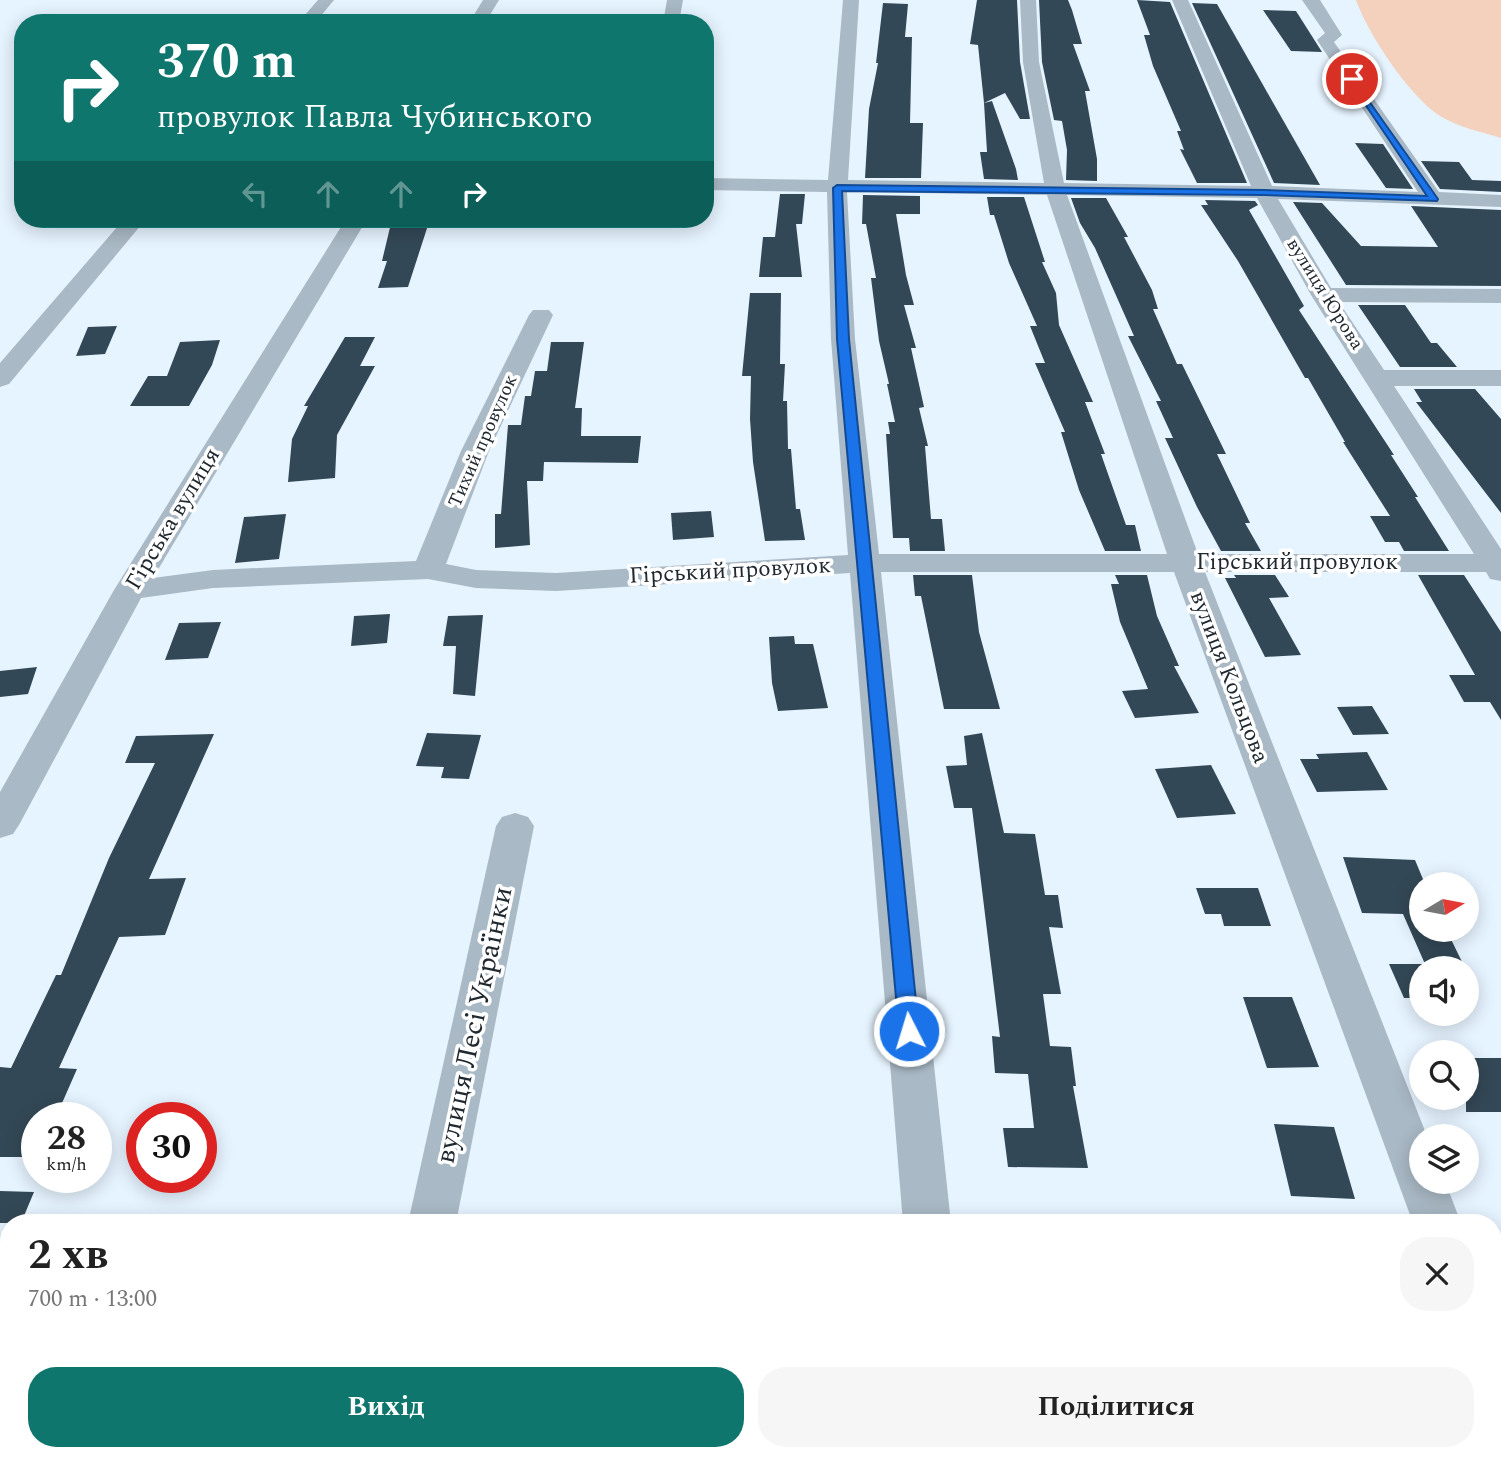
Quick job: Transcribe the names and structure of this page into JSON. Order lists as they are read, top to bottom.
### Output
{
  "streets": {
    "street": [
      "вулиця Юрова",
      "Тихий провулок",
      "Гірська вулиця",
      "Гірський провулок",
      "вулиця Кольцова",
      "вулиця Лесі Українки"
    ]
  },
  "crossings": [
    ["вулиця Юрова", "Гірський провулок"],
    ["Тихий провулок", "Гірський провулок"],
    ["Гірська вулиця", "Гірський провулок"],
    ["Гірський провулок", "вулиця Кольцова"]
  ],
  "north": "right",
  "page": {
    "turn": ["370 m", "провулок Павла Чубинського"],
    "speed": "28 km/h",
    "limit": "30",
    "heading": ["2 хв", "700 m · 13:00"],
    "buttons": ["Вихід", "Поділитися"]
  }
}
